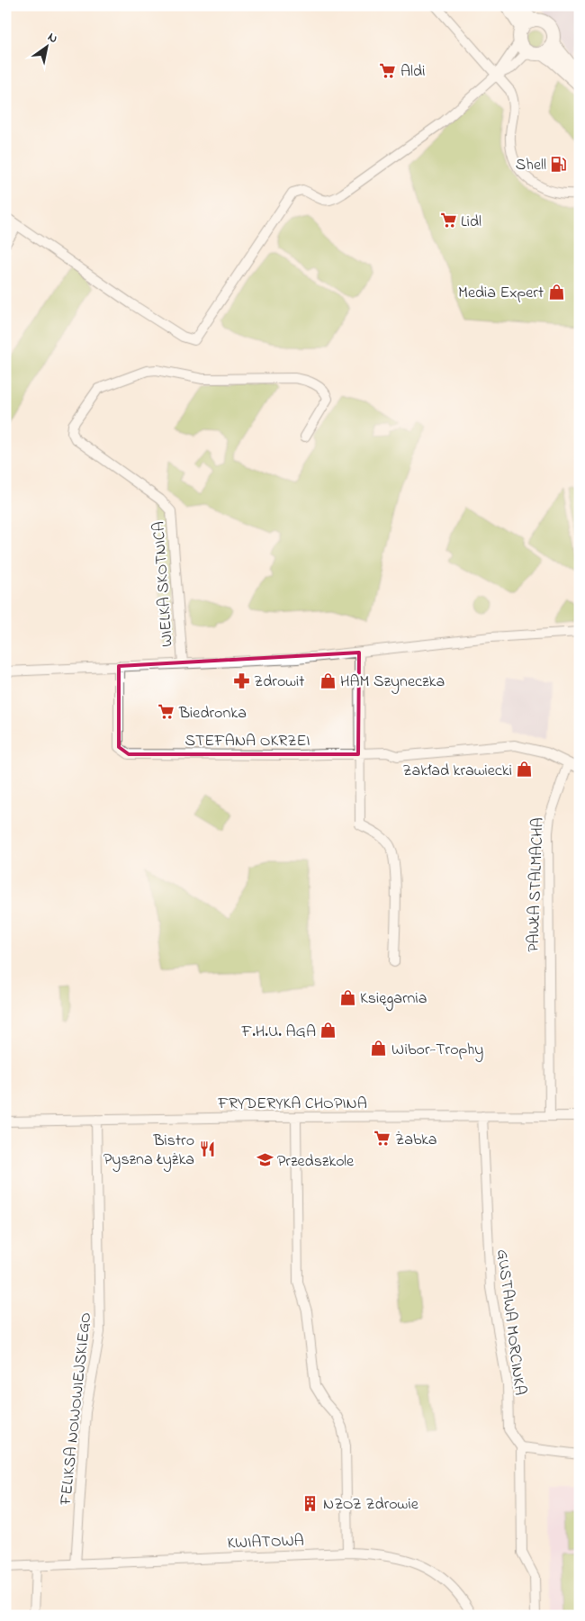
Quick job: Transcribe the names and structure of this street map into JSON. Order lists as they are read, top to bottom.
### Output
{
  "streets": {
    "street": [
      "WIELKA SKOTNICA",
      "STEFANA OKRZEI",
      "PAWŁA STALMACHA",
      "FRYDERYKA CHOPINA",
      "GUSTAWA MORCINKA",
      "FELIKSA NOWOWIEJSKIEGO",
      "KWIATOWA"
    ]
  },
  "crossings": [
    ["WIELKA SKOTNICA", "STEFANA OKRZEI"],
    ["PAWŁA STALMACHA", "FRYDERYKA CHOPINA"],
    ["FRYDERYKA CHOPINA", "GUSTAWA MORCINKA"],
    ["FRYDERYKA CHOPINA", "FELIKSA NOWOWIEJSKIEGO"],
    ["FELIKSA NOWOWIEJSKIEGO", "KWIATOWA"]
  ],
  "places": {
    "supermarket": [
      "Aldi",
      "Lidl",
      "Biedronka",
      "Żabka"
    ],
    "fuel station": ["Shell"],
    "shop": [
      "Media Expert",
      "HAM Szyneczka",
      "Zakład krawiecki",
      "Księgarnia",
      "F.H.U. AGA",
      "Wibor-Trophy"
    ],
    "pharmacy": ["Zdrowit"],
    "restaurant": ["Bistro Pyszna Łyżka"],
    "school or university": ["Przedszkole"],
    "building": ["NZOZ Zdrowie"]
  },
  "north": "top right"
}
